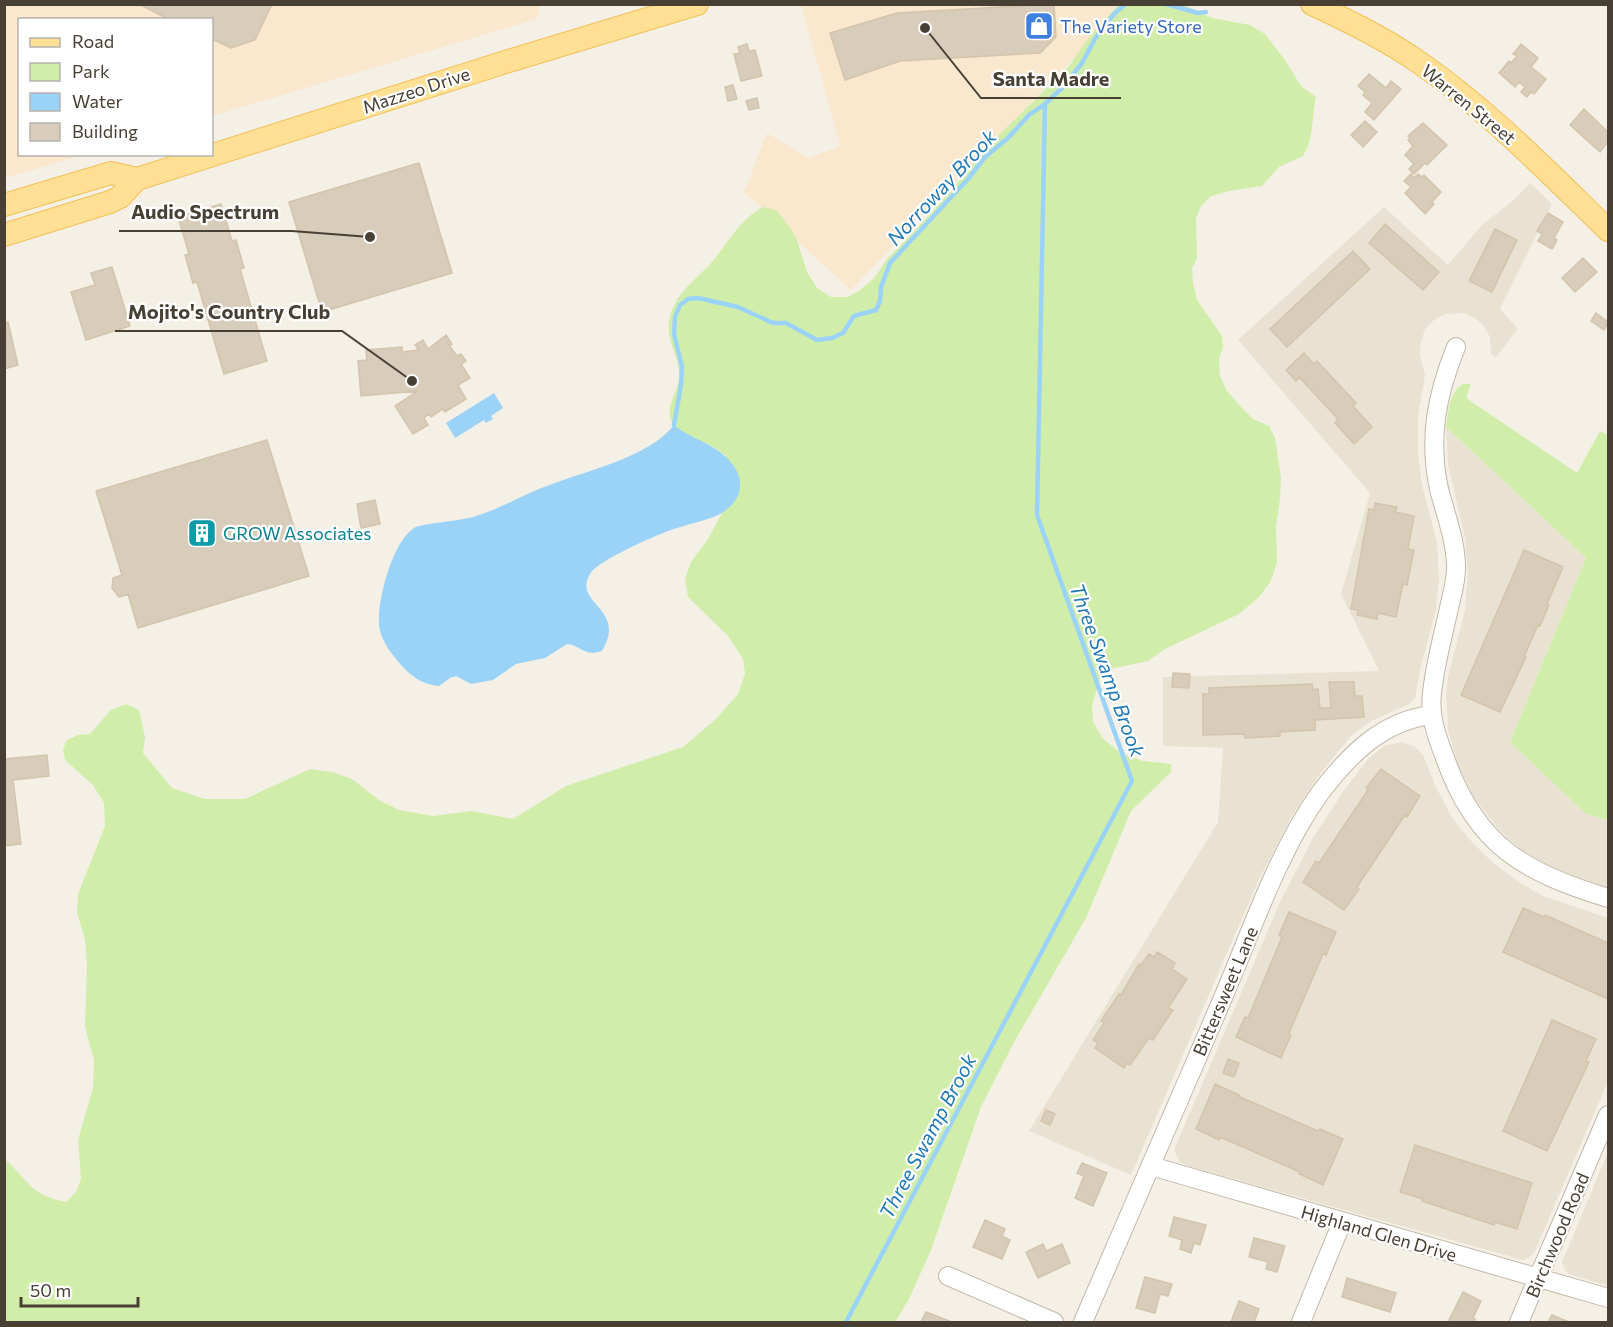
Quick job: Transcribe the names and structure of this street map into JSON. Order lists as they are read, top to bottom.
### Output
{
  "streets": {
    "main road": ["Mazzeo Drive", "Warren Street"],
    "street": ["Bittersweet Lane", "Highland Glen Drive", "Birchwood Road"]
  },
  "crossings": [
    ["Bittersweet Lane", "Highland Glen Drive"],
    ["Highland Glen Drive", "Birchwood Road"]
  ],
  "water": ["Norroway Brook", "Three Swamp Brook"],
  "places": {
    "shop": ["The Variety Store"],
    "other": ["Santa Madre", "Audio Spectrum", "Mojito's Country Club"],
    "building": ["GROW Associates"]
  },
  "legend": [
    "Road",
    "Park",
    "Water",
    "Building"
  ],
  "scale_bar": "50 m"
}
